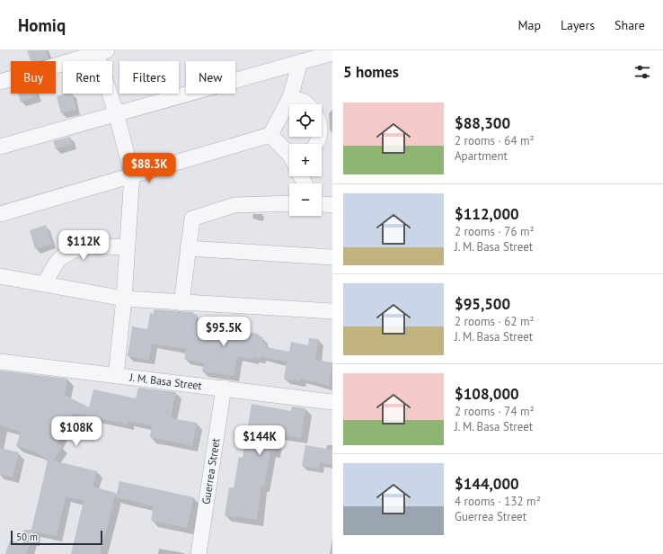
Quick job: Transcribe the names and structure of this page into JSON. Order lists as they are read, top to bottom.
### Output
{
  "streets": {
    "street": ["J. M. Basa Street", "Guerrea Street"]
  },
  "crossings": [
    ["J. M. Basa Street", "Guerrea Street"]
  ],
  "scale_bar": "50 m",
  "page": {
    "header": "Homiq",
    "nav": ["Map", "Layers", "Share"],
    "heading": "5 homes",
    "chip": [
      "Buy",
      "Rent",
      "Filters",
      "New"
    ],
    "list": [
      {
        "name": "$88,300",
        "note": "2 rooms · 64 m² · Apartment"
      },
      {
        "name": "$112,000",
        "note": "2 rooms · 76 m² · J. M. Basa Street"
      },
      {
        "name": "$95,500",
        "note": "2 rooms · 62 m² · J. M. Basa Street"
      },
      {
        "name": "$108,000",
        "note": "2 rooms · 74 m² · J. M. Basa Street"
      },
      {
        "name": "$144,000",
        "note": "4 rooms · 132 m² · Guerrea Street"
      }
    ],
    "map_buttons": ["+", "−"],
    "price": [
      "$88.3K",
      "$112K",
      "$95.5K",
      "$108K",
      "$144K"
    ],
    "scale": "50 m"
  }
}
